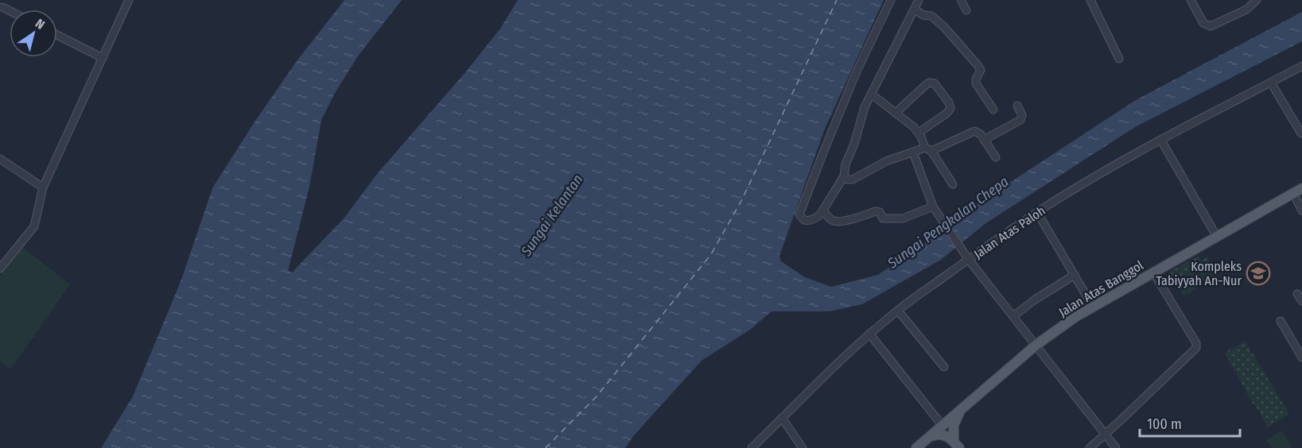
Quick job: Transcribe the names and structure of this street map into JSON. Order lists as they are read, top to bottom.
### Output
{
  "streets": {
    "main road": ["Jalan Atas Banggol"],
    "street": ["Jalan Atas Paloh"]
  },
  "water": ["Sungai Kelantan", "Sungai Pengkalan Chepa"],
  "places": {
    "school or university": ["Kompleks Tabiyyah An-Nur"]
  },
  "scale_bar": "100 m",
  "north": "top right"
}
